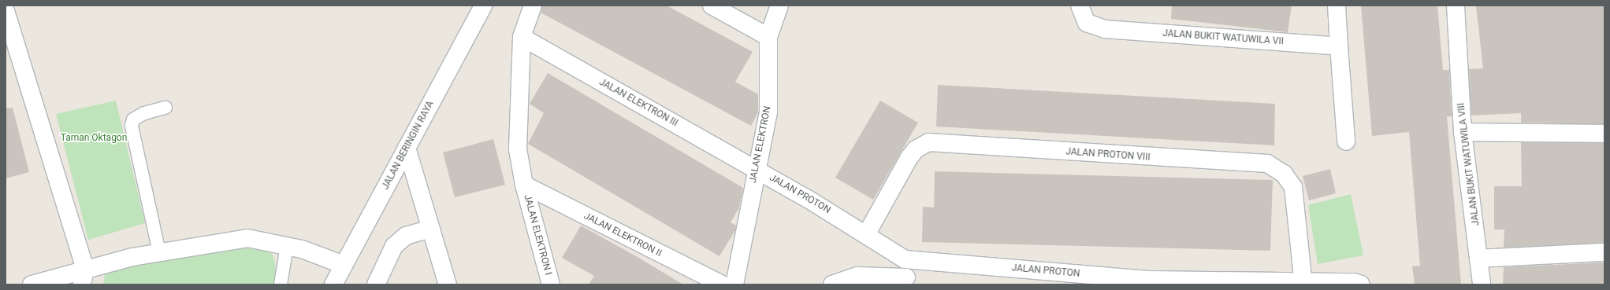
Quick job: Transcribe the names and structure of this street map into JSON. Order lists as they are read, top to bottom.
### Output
{
  "streets": {
    "street": [
      "JALAN BUKIT WATUWILA VII",
      "JALAN ELEKTRON III",
      "JALAN ELEKTRON",
      "JALAN BERINGIN RAYA",
      "JALAN PROTON VIII",
      "JALAN BUKIT WATUWILA VIII",
      "JALAN PROTON",
      "JALAN ELEKTRON I",
      "JALAN ELEKTRON II"
    ]
  },
  "crossings": [
    ["JALAN ELEKTRON III", "JALAN ELEKTRON"],
    ["JALAN ELEKTRON III", "JALAN PROTON"],
    ["JALAN ELEKTRON", "JALAN PROTON"],
    ["JALAN PROTON VIII", "JALAN PROTON"],
    ["JALAN ELEKTRON I", "JALAN ELEKTRON II"]
  ],
  "parks": ["Taman Oktagon"]
}
